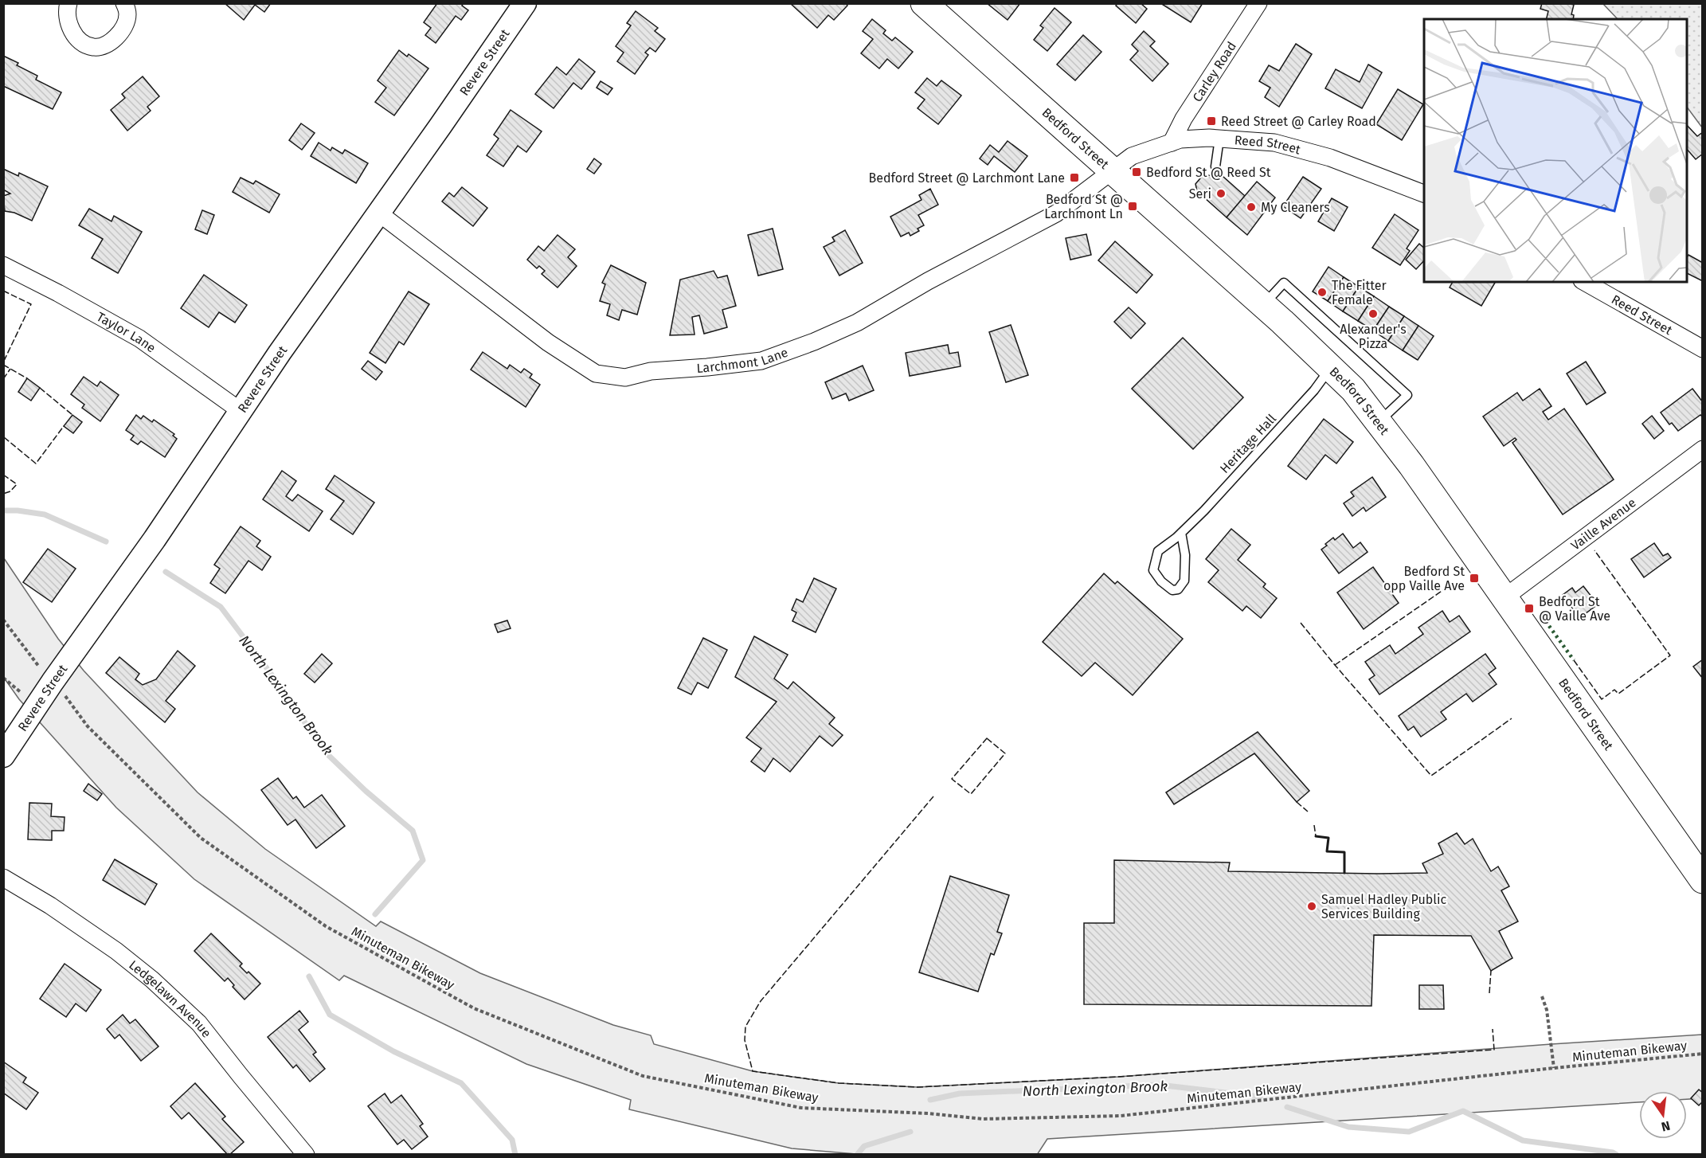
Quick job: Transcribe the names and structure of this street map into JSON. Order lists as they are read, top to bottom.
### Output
{
  "streets": {
    "main road": ["Bedford Street"],
    "street": [
      "Revere Street",
      "Carley Road",
      "Reed Street",
      "Taylor Lane",
      "Larchmont Lane",
      "Vaille Avenue",
      "Ledgelawn Avenue"
    ],
    "lane": ["Heritage Hall"],
    "path": ["Minuteman Bikeway"]
  },
  "crossings": [
    ["Revere Street", "Taylor Lane"],
    ["Revere Street", "Larchmont Lane"],
    ["Revere Street", "Minuteman Bikeway"],
    ["Carley Road", "Reed Street"],
    ["Bedford Street", "Reed Street"],
    ["Bedford Street", "Larchmont Lane"],
    ["Bedford Street", "Heritage Hall"],
    ["Bedford Street", "Vaille Avenue"],
    ["Reed Street", "Larchmont Lane"]
  ],
  "water": ["North Lexington Brook"],
  "places": {
    "transit": [
      "Reed Street @ Carley Road",
      "Bedford St @ Reed St",
      "Bedford Street @ Larchmont Lane",
      "Bedford St @ Larchmont Ln",
      "Bedford St opp Vaille Ave",
      "Bedford St @ Vaille Ave"
    ],
    "other": [
      "Seri",
      "My Cleaners",
      "The Fitter Female",
      "Alexander's Pizza",
      "Samuel Hadley Public Services Building"
    ]
  },
  "north": "bottom"
}
